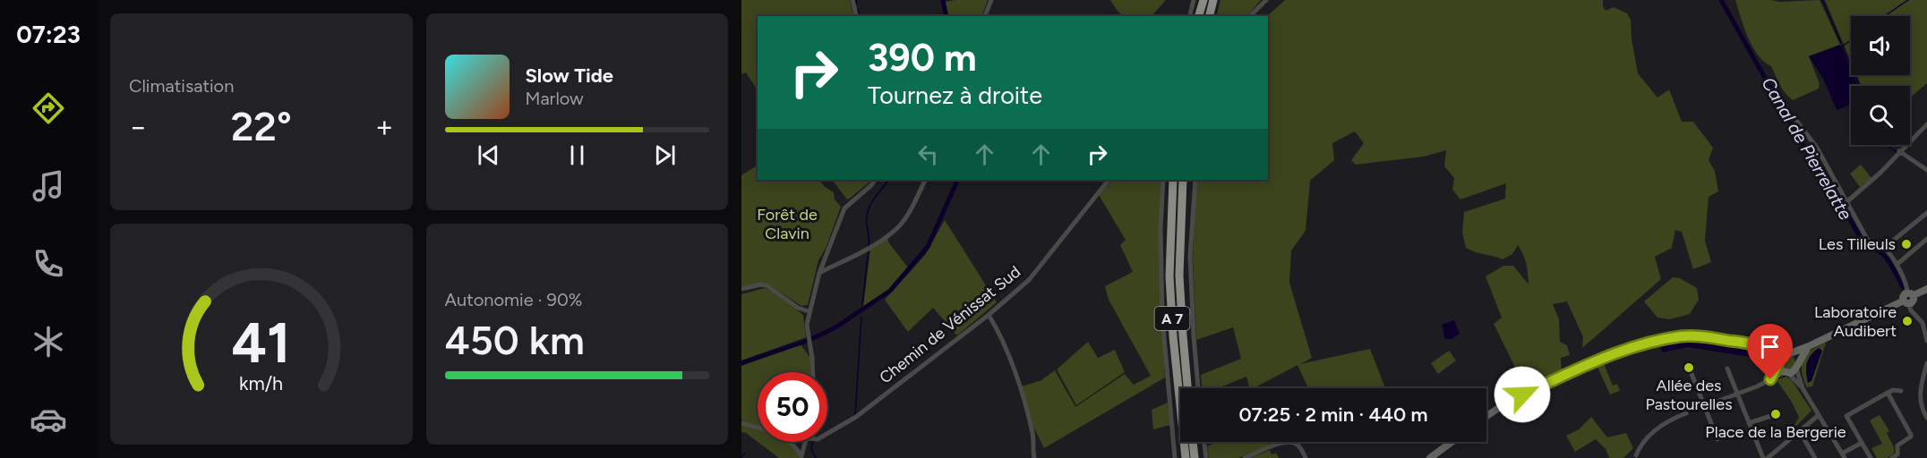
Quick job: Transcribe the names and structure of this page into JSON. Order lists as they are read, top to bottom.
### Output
{
  "streets": {
    "highway": ["A 7"],
    "street": ["Chemin de Vénissat Sud"]
  },
  "water": ["Canal de Pierrelatte"],
  "parks": ["Forêt de Clavin"],
  "places": [
    "Les Tilleuls",
    "Laboratoire Audibert",
    "Allée des Pastourelles",
    "Place de la Bergerie"
  ],
  "page": {
    "tabs": "07:23",
    "tile": [
      "Climatisation",
      ["Autonomie · 90%", "450 km"]
    ],
    "turn": ["390 m", "Tournez à droite"],
    "song": ["Slow Tide", "Marlow"],
    "heat": ["−", "22°", "+"],
    "limit": "50",
    "trip": "07:25 · 2 min · 440 m",
    "gauge": ["41", "km/h"]
  }
}
